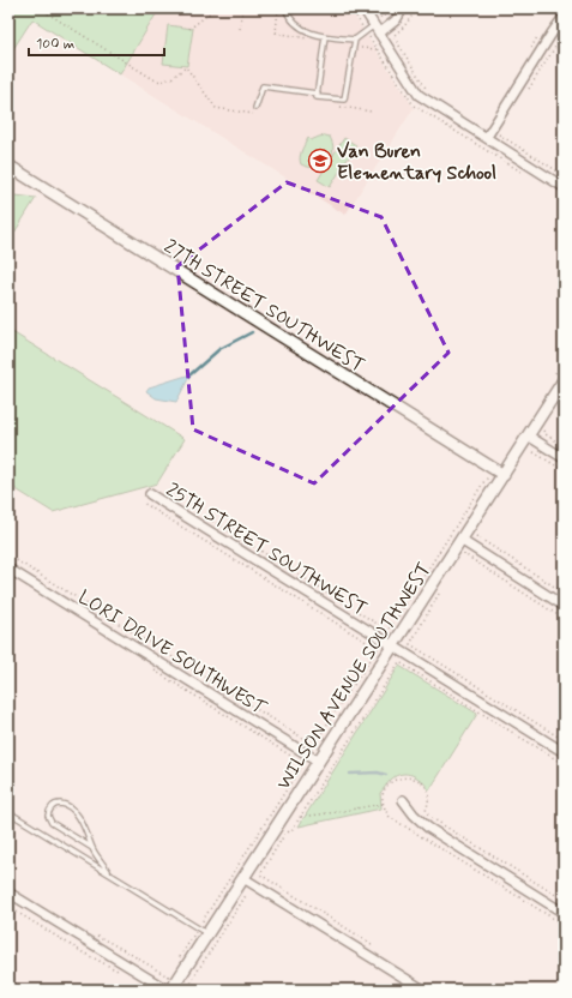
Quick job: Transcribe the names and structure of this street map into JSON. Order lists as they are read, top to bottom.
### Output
{
  "streets": {
    "main road": ["27TH STREET SOUTHWEST", "WILSON AVENUE SOUTHWEST"],
    "street": ["25TH STREET SOUTHWEST", "LORI DRIVE SOUTHWEST"]
  },
  "crossings": [
    ["27TH STREET SOUTHWEST", "WILSON AVENUE SOUTHWEST"],
    ["25TH STREET SOUTHWEST", "WILSON AVENUE SOUTHWEST"],
    ["LORI DRIVE SOUTHWEST", "WILSON AVENUE SOUTHWEST"]
  ],
  "places": {
    "school or university": ["Van Buren Elementary School"]
  },
  "scale_bar": "100 m"
}
